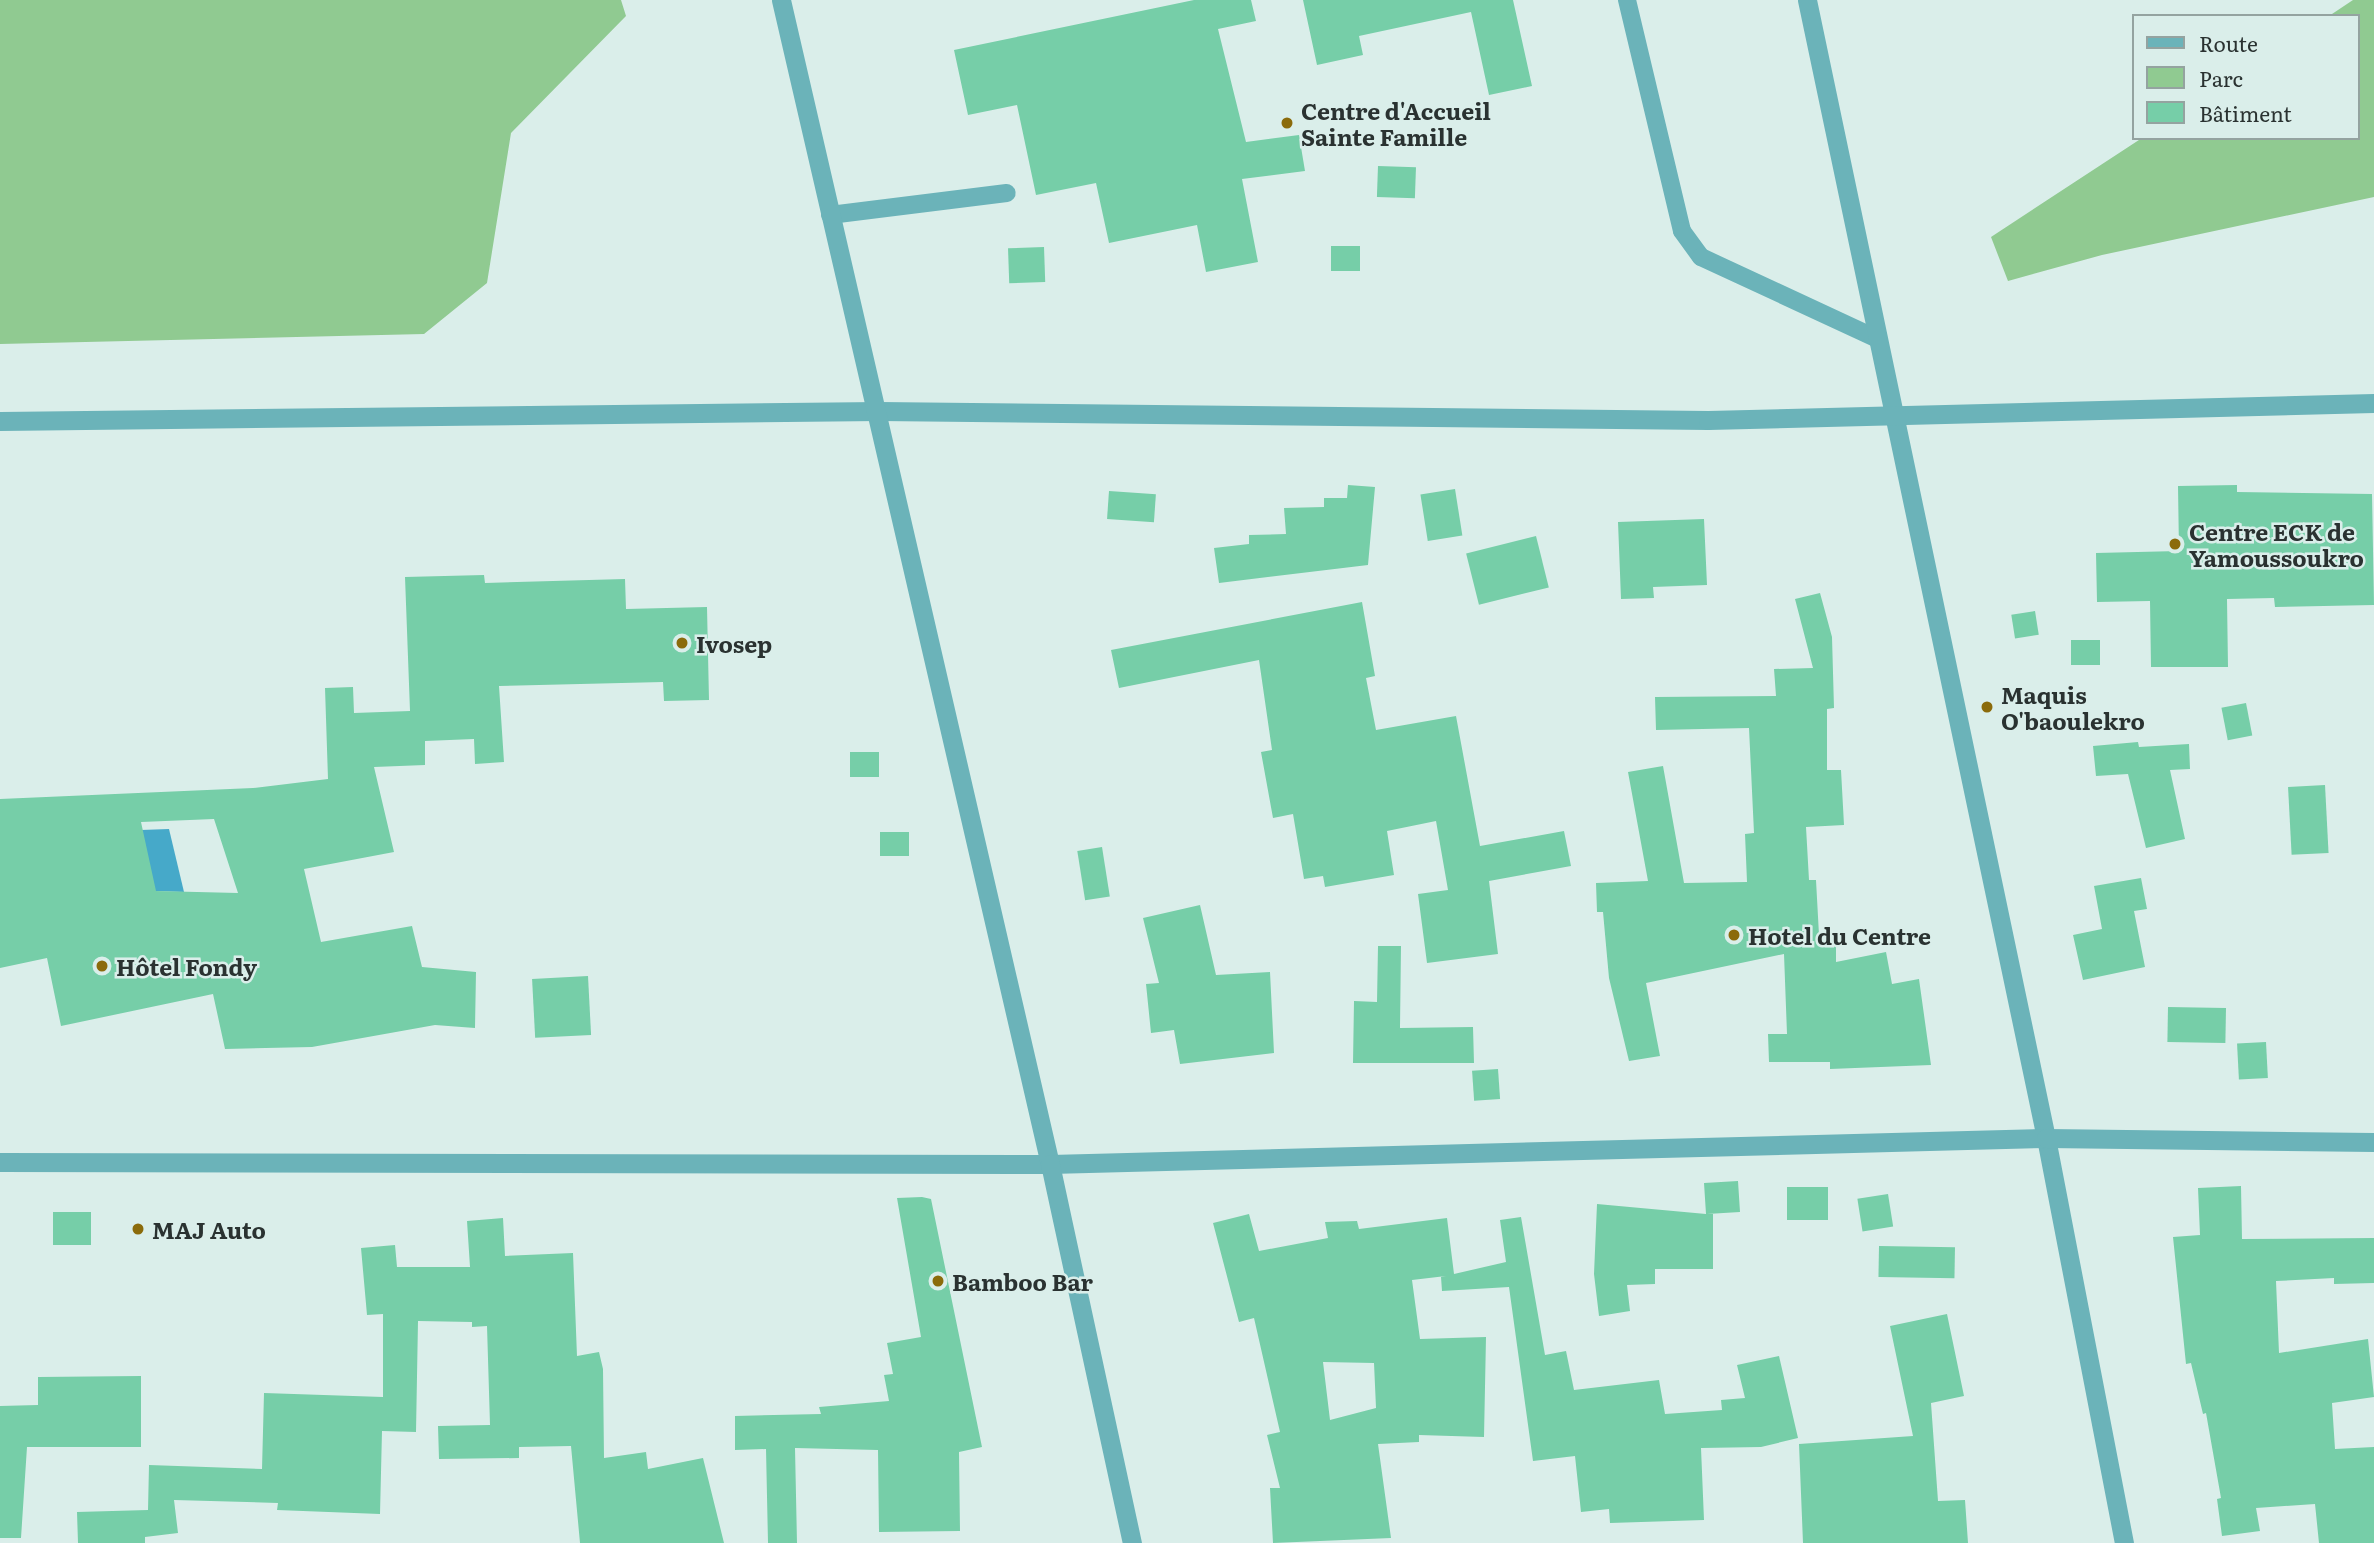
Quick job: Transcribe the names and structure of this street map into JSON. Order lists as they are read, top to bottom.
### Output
{
  "places": [
    "Centre d'Accueil Sainte Famille",
    "Centre ECK de Yamoussoukro",
    "Ivosep",
    "Maquis O'baoulekro",
    "Hotel du Centre",
    "Hôtel Fondy",
    "MAJ Auto",
    "Bamboo Bar"
  ],
  "legend": ["Route", "Parc", "Bâtiment"]
}
